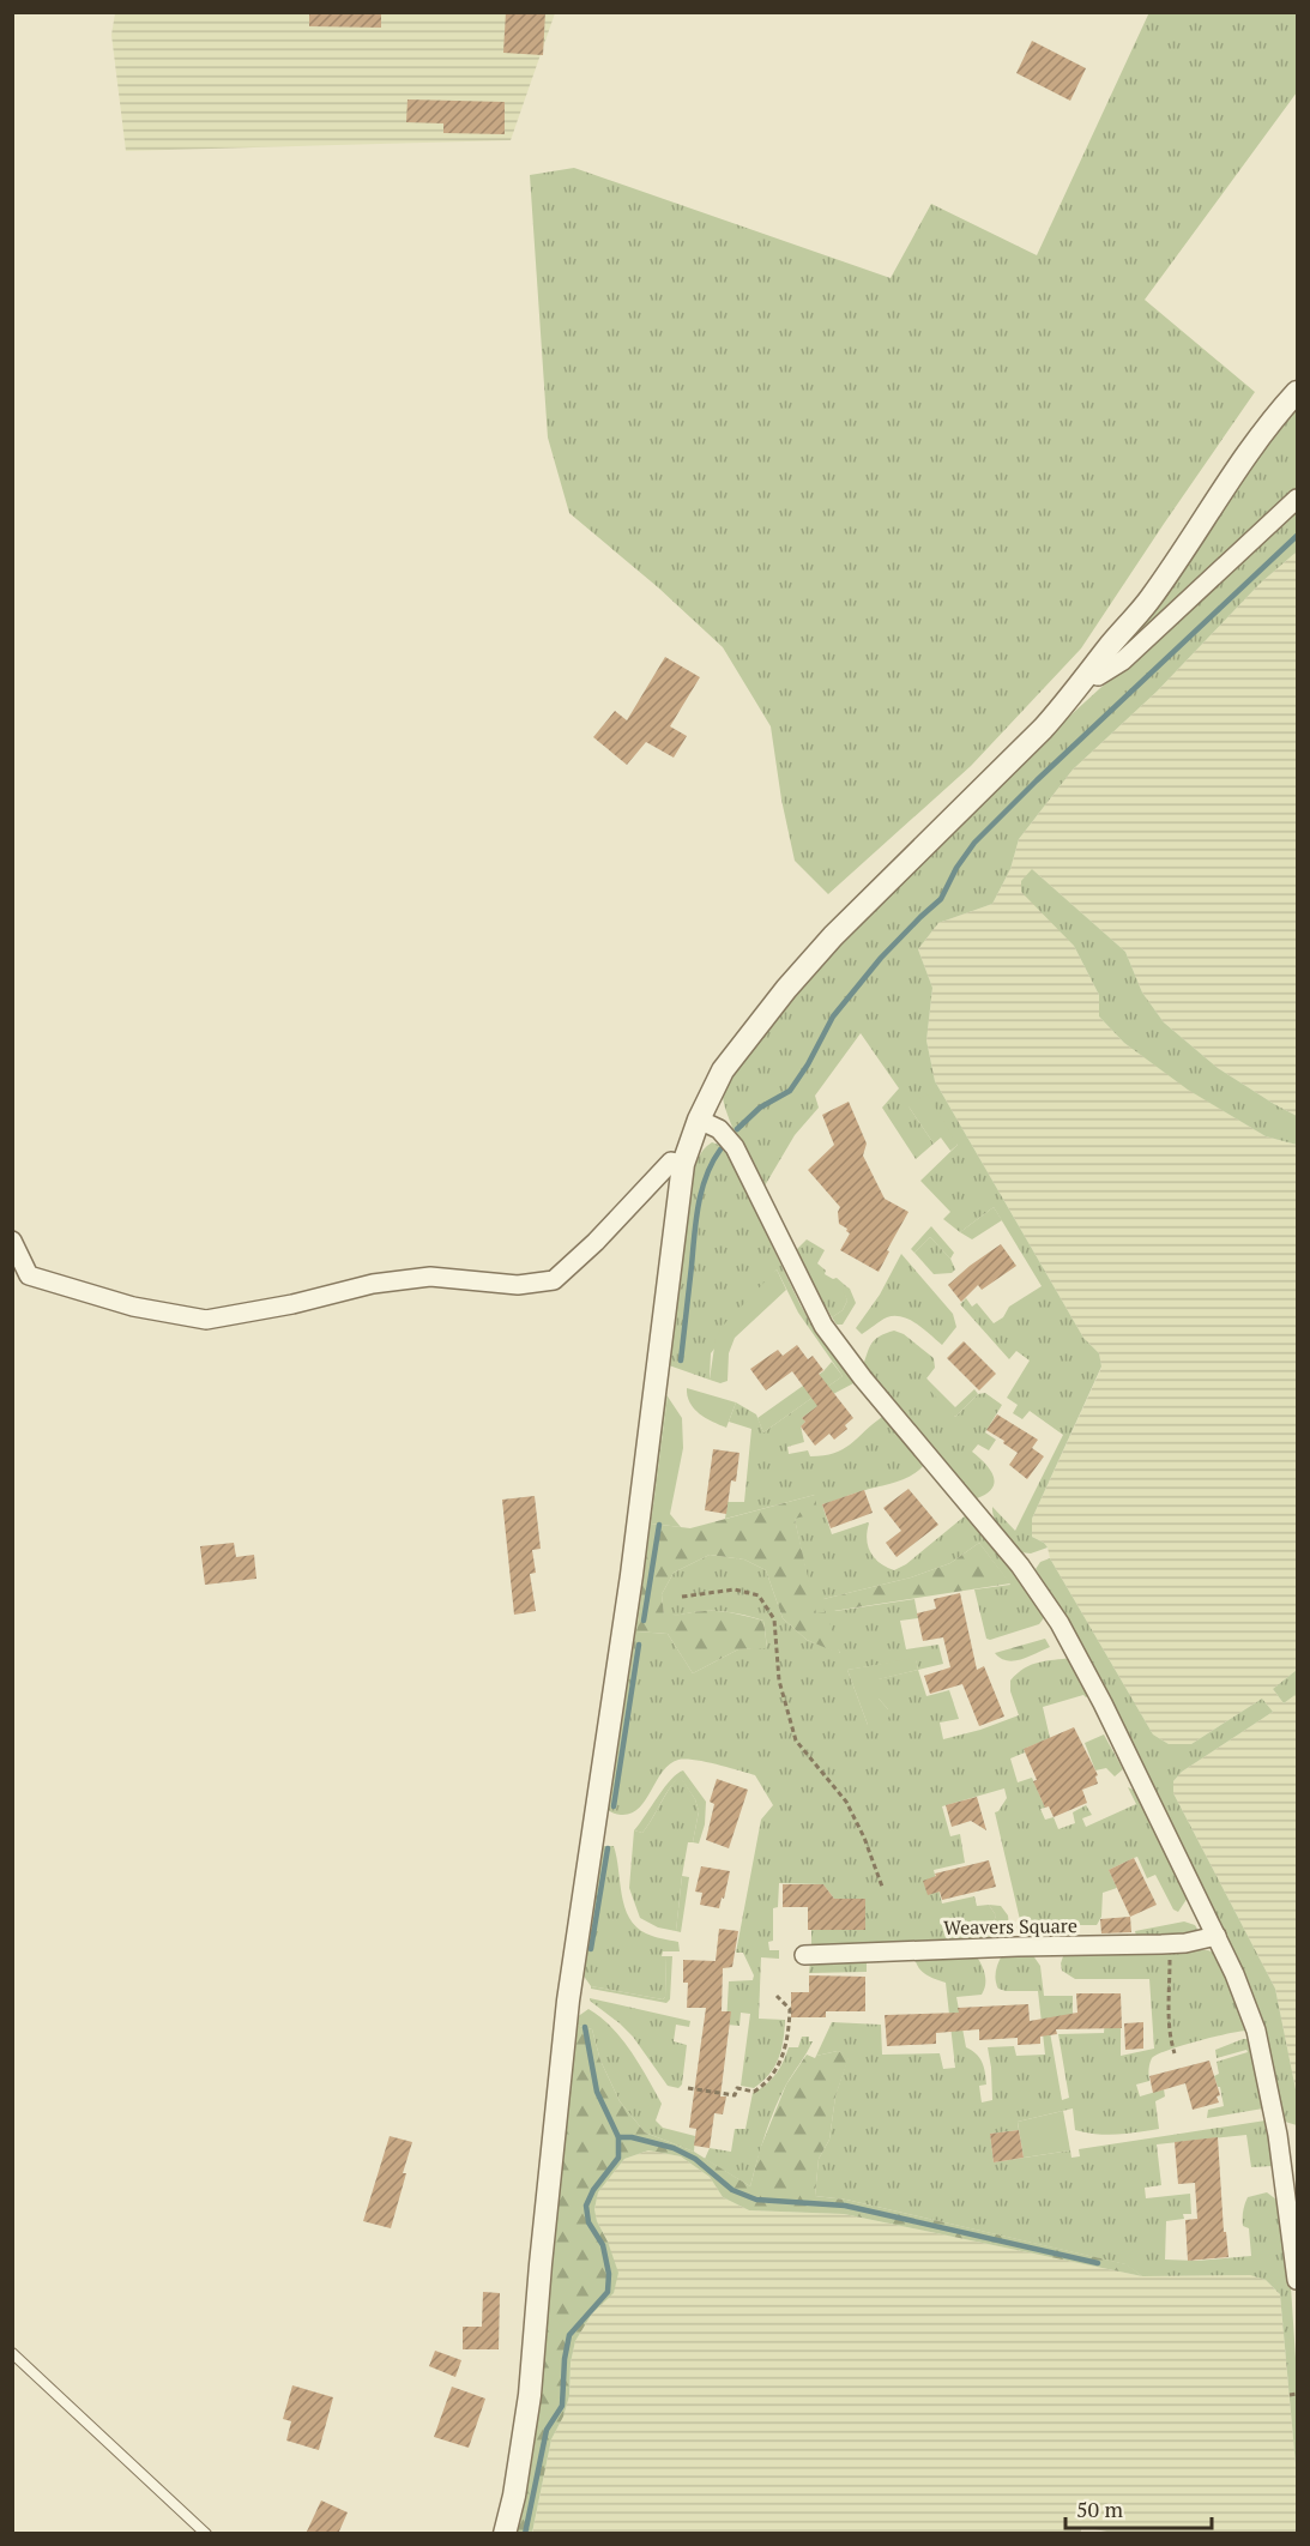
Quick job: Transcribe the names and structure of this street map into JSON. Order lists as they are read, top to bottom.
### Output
{
  "streets": {
    "street": ["Weavers Square"]
  },
  "scale_bar": "50 m"
}
